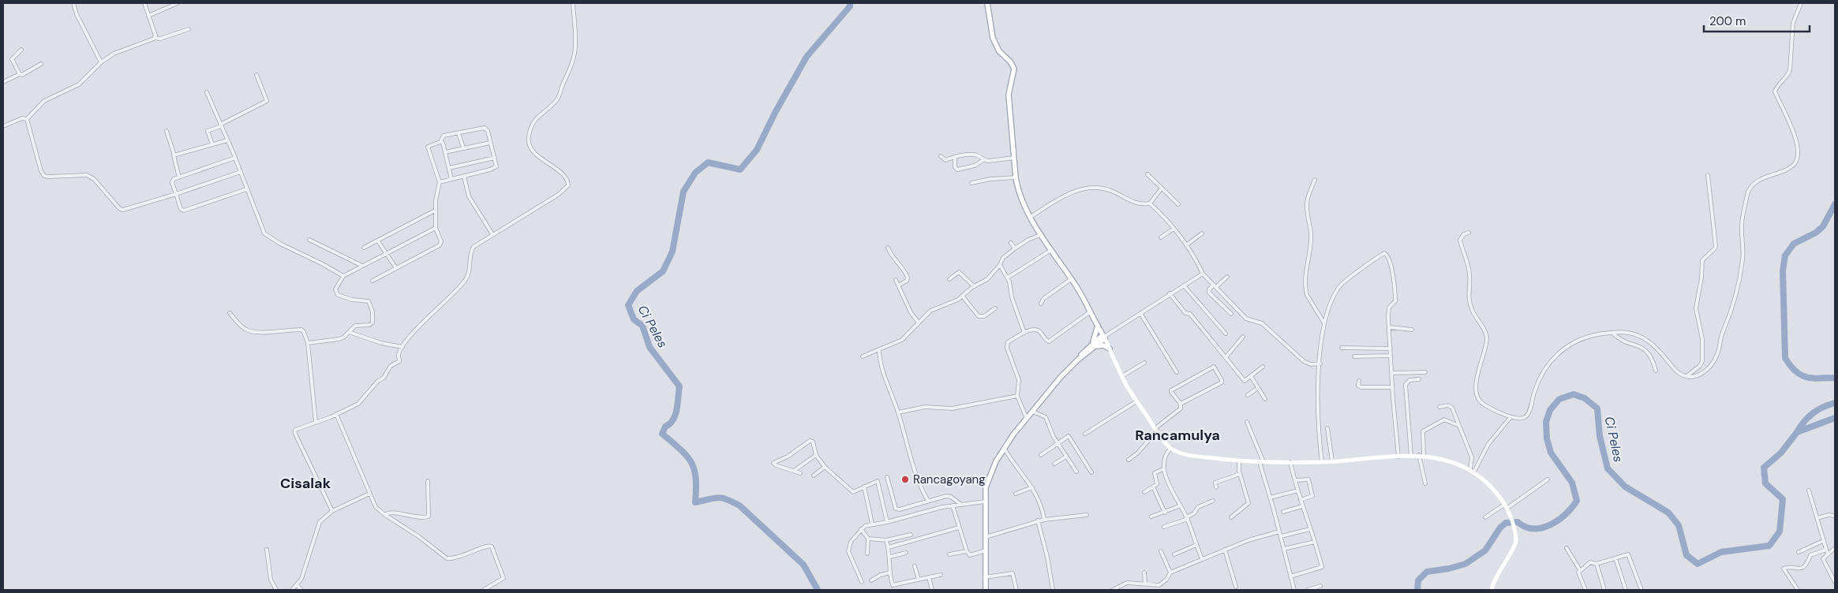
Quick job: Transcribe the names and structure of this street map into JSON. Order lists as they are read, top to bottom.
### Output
{
  "districts": ["Rancamulya", "Cisalak"],
  "water": ["Ci Peles"],
  "places": ["Rancagoyang"],
  "scale_bar": "200 m"
}
